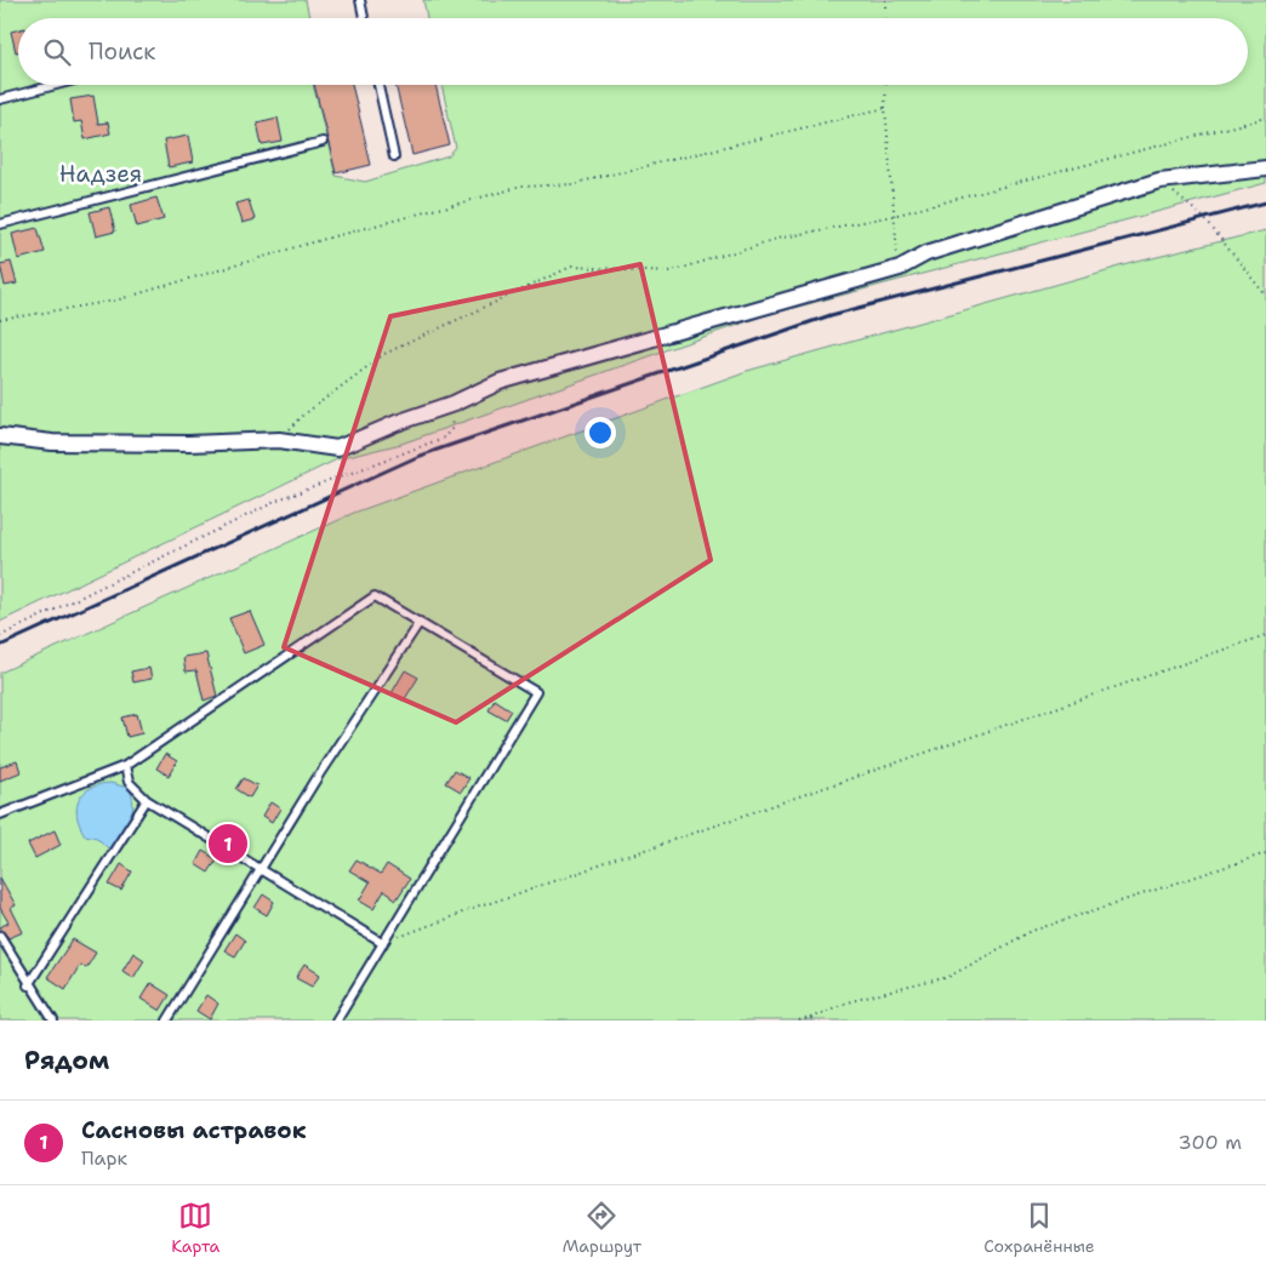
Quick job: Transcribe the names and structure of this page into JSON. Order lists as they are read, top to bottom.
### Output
{
  "parks": ["Надзея"],
  "page": {
    "search": "Поиск",
    "pins": "1",
    "heading": "Рядом",
    "list": [
      {
        "mark": "1",
        "name": "Сасновы астравок",
        "note": "Парк",
        "value": "300 m"
      }
    ],
    "nav": ["Карта", "Маршрут", "Сохранённые"]
  }
}
